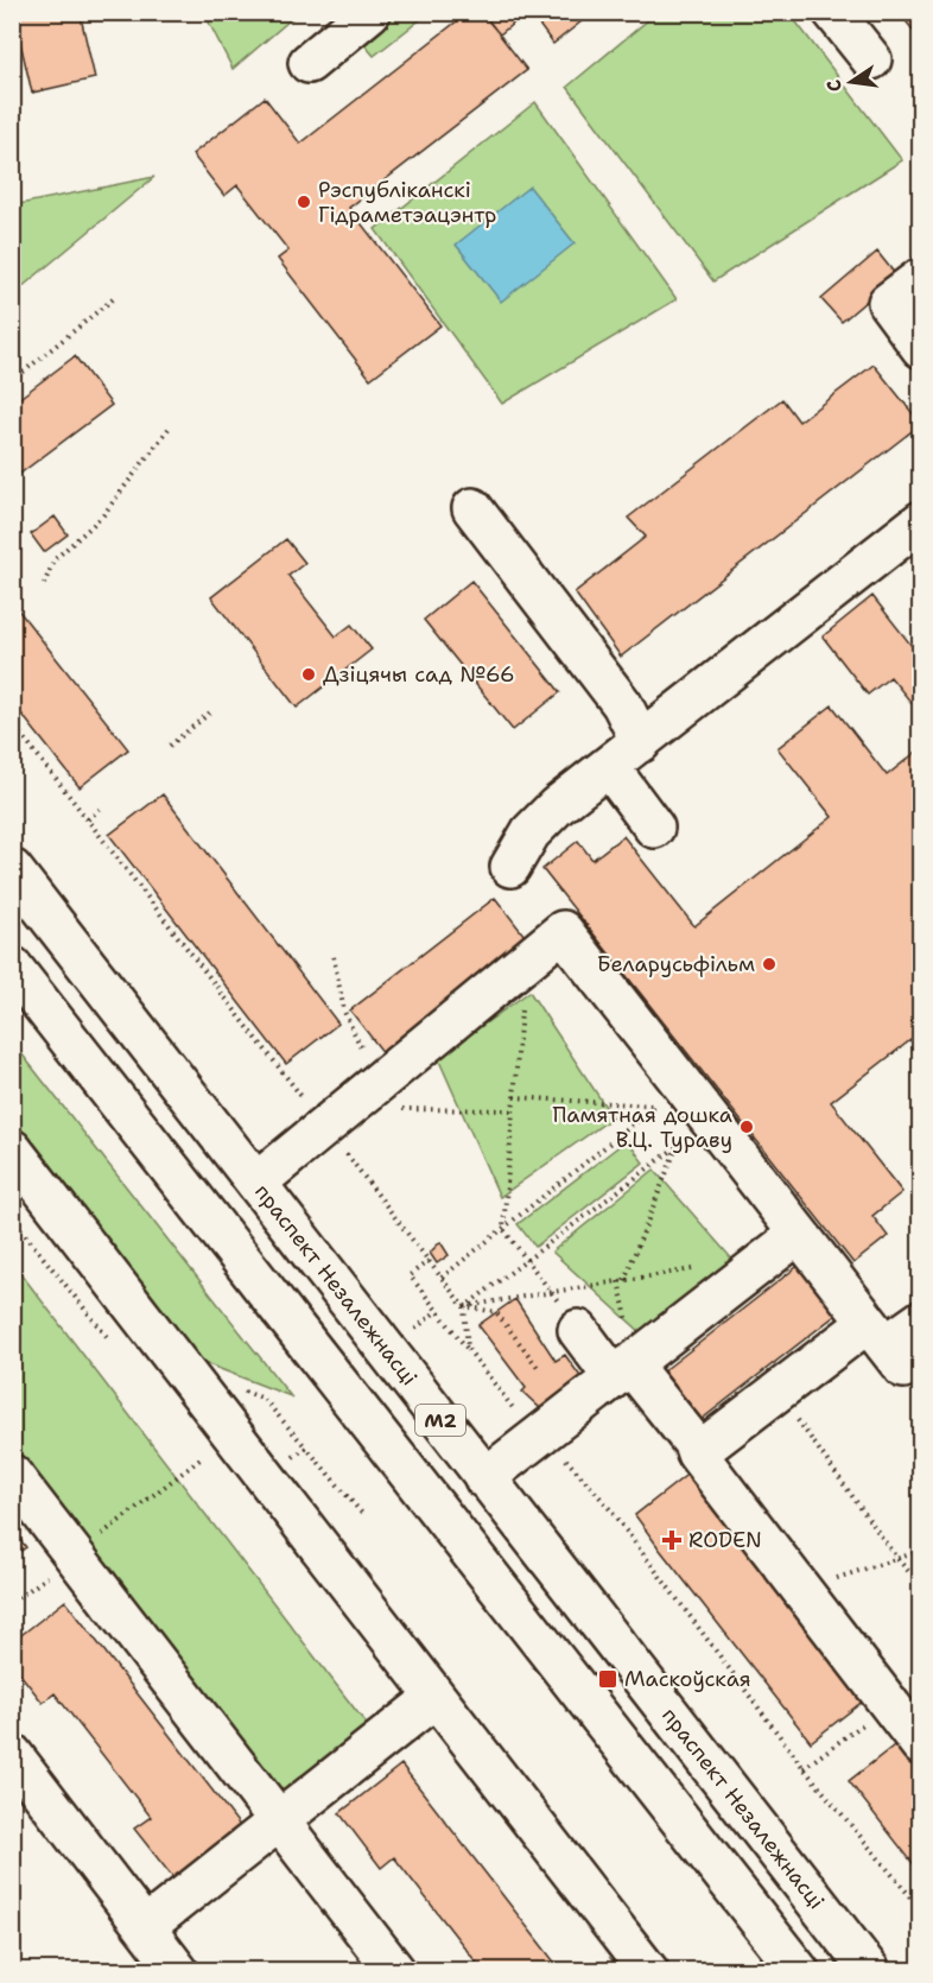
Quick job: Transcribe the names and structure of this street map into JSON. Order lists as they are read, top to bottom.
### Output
{
  "streets": {
    "main road": ["праспект Незалежнасці", "М2"]
  },
  "places": {
    "other": [
      "Рэспубліканскі Гідраметэацэнтр",
      "Дзіцячы сад №66",
      "Беларусьфільм",
      "Памятная дошка В.Ц. Тураву"
    ],
    "health": ["RODEN"],
    "transit": ["Маскоўская"]
  },
  "north": "left"
}
